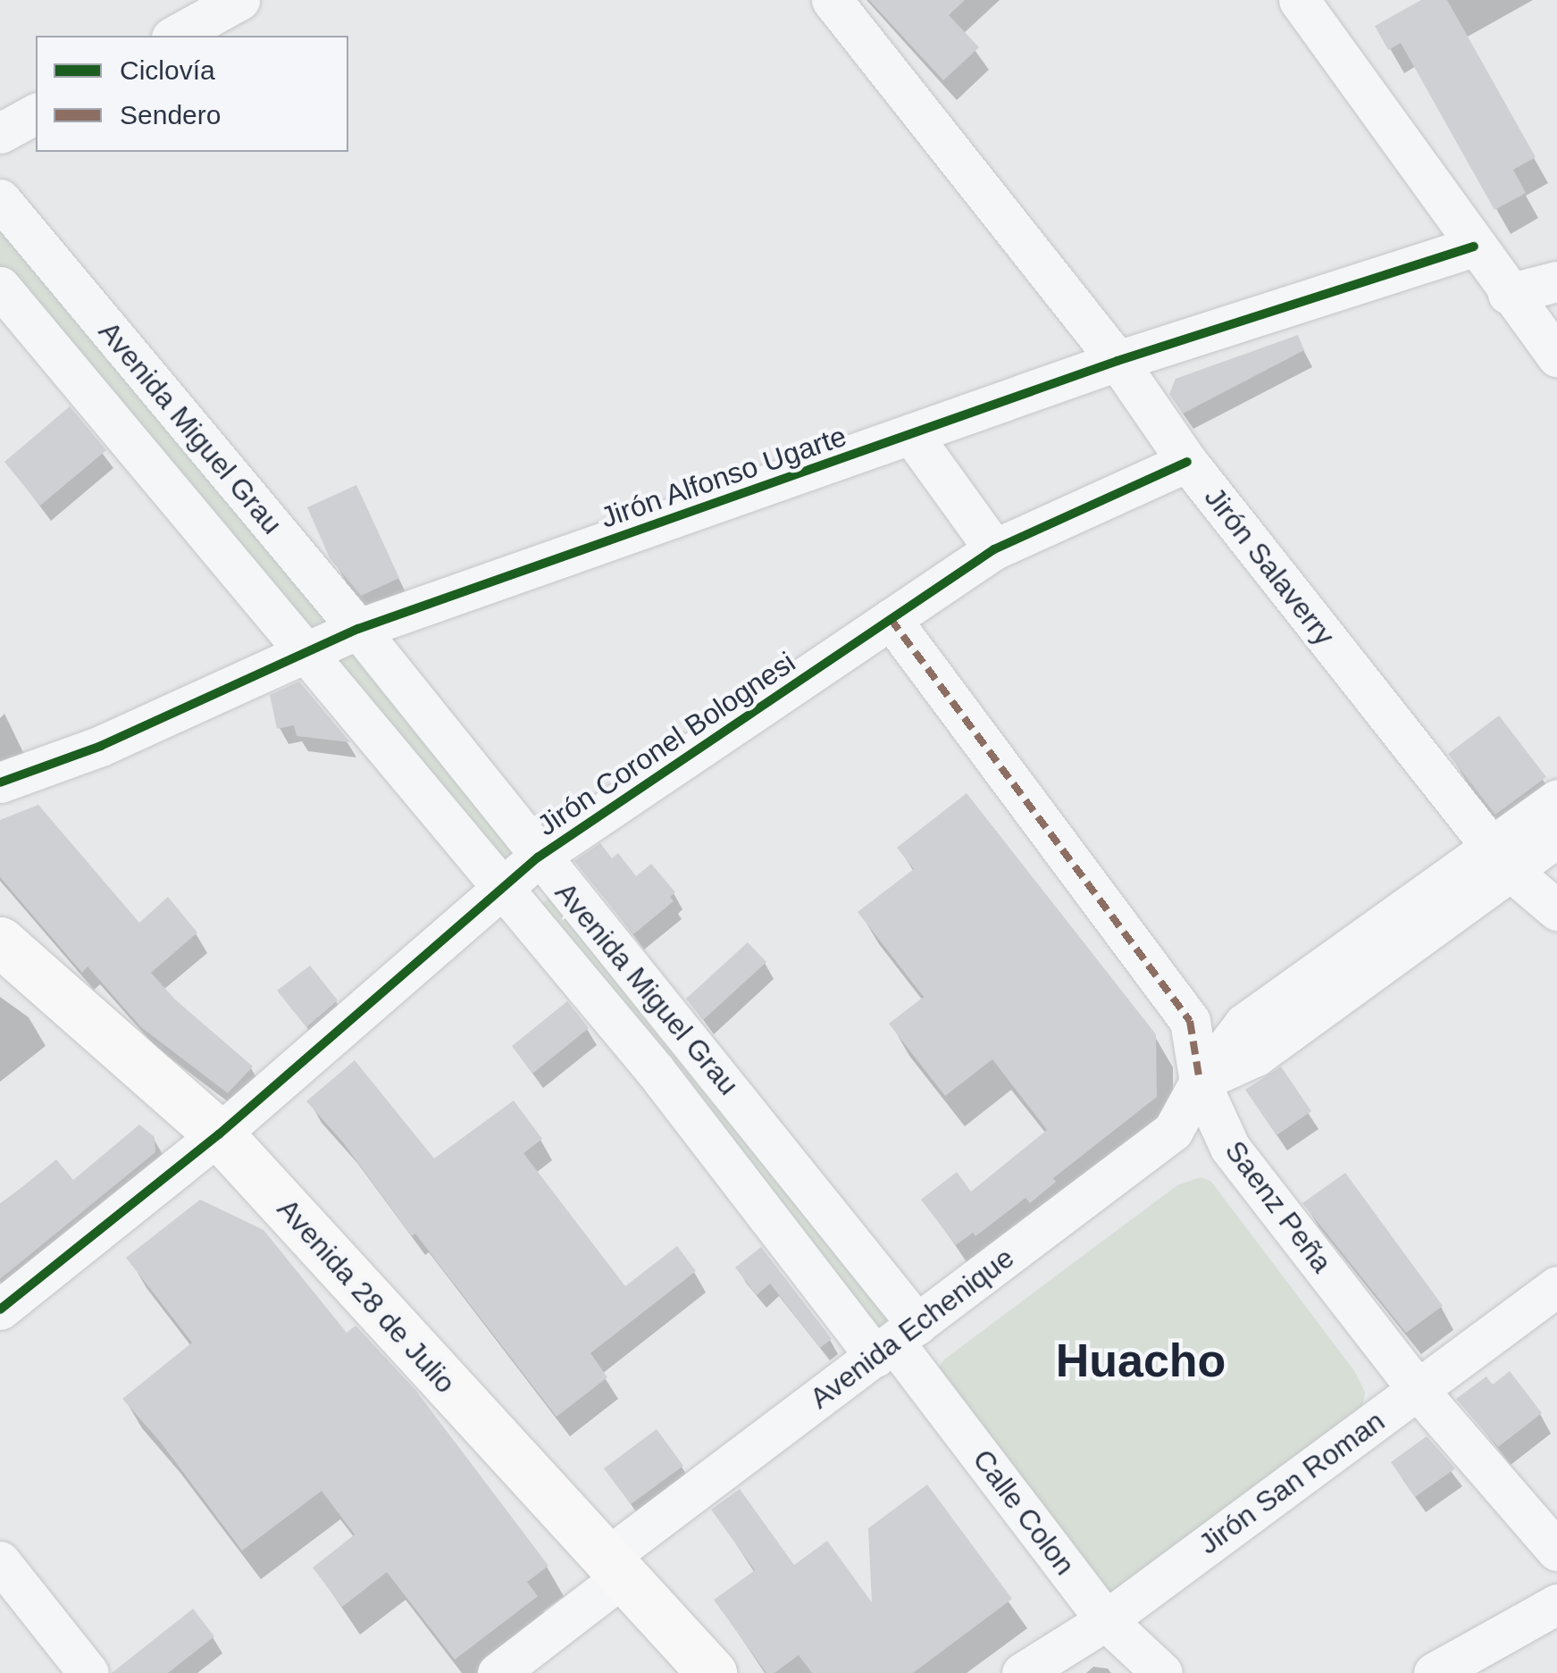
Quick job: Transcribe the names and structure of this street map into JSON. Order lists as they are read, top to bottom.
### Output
{
  "streets": {
    "main road": ["Avenida 28 de Julio"],
    "street": [
      "Avenida Miguel Grau",
      "Jirón Alfonso Ugarte",
      "Jirón Salaverry",
      "Jirón Coronel Bolognesi",
      "Saenz Peña",
      "Avenida Echenique",
      "Jirón San Roman",
      "Calle Colon"
    ]
  },
  "crossings": [
    ["Avenida Miguel Grau", "Jirón Alfonso Ugarte"],
    ["Avenida Miguel Grau", "Jirón Coronel Bolognesi"],
    ["Avenida Miguel Grau", "Avenida Echenique"],
    ["Avenida Miguel Grau", "Calle Colon"],
    ["Jirón Alfonso Ugarte", "Jirón Salaverry"],
    ["Jirón Salaverry", "Jirón Coronel Bolognesi"],
    ["Jirón Coronel Bolognesi", "Saenz Peña"],
    ["Jirón Coronel Bolognesi", "Avenida 28 de Julio"],
    ["Saenz Peña", "Avenida Echenique"],
    ["Saenz Peña", "Jirón San Roman"],
    ["Avenida 28 de Julio", "Avenida Echenique"],
    ["Avenida Echenique", "Calle Colon"],
    ["Jirón San Roman", "Calle Colon"]
  ],
  "districts": ["Huacho"],
  "legend": ["Ciclovía", "Sendero"]
}
